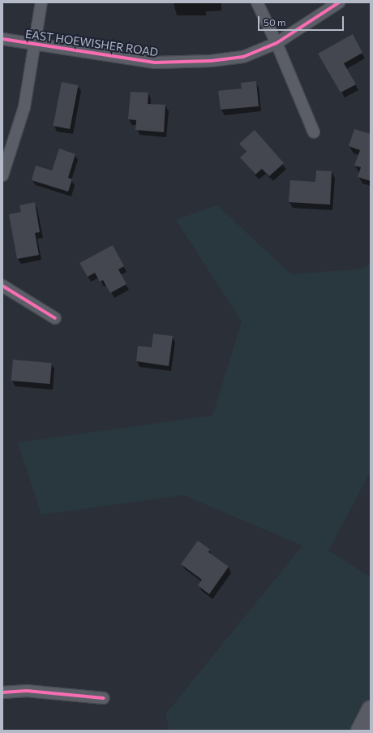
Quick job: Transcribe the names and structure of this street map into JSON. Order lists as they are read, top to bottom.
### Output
{
  "streets": {
    "street": ["EAST HOEWISHER ROAD"]
  },
  "scale_bar": "50 m"
}
